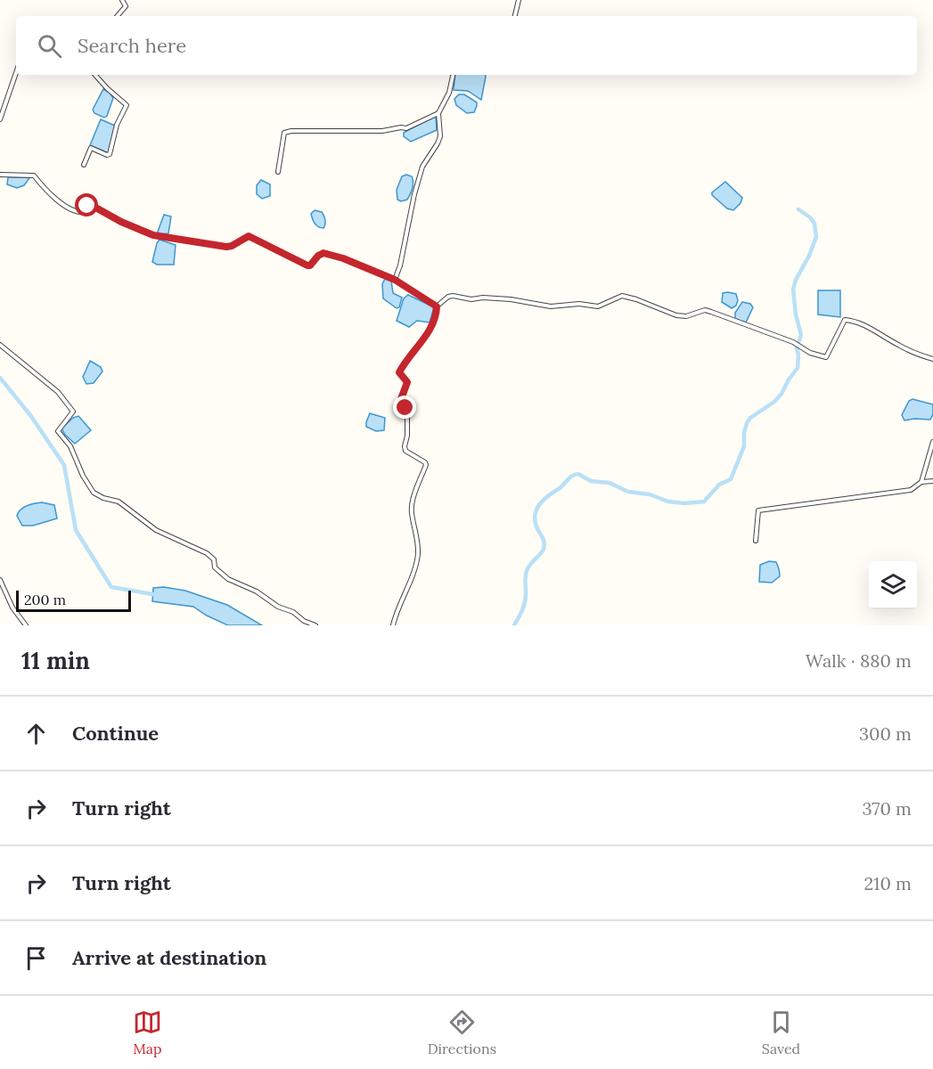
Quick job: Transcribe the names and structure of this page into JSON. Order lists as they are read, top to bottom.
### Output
{
  "scale_bar": "200 m",
  "page": {
    "search": "Search here",
    "scale": "200 m",
    "heading": ["11 min", "Walk · 880 m"],
    "list": [
      ["Continue", "300 m"],
      ["Turn right", "370 m"],
      ["Turn right", "210 m"],
      "Arrive at destination"
    ],
    "nav": ["Map", "Directions", "Saved"]
  }
}
